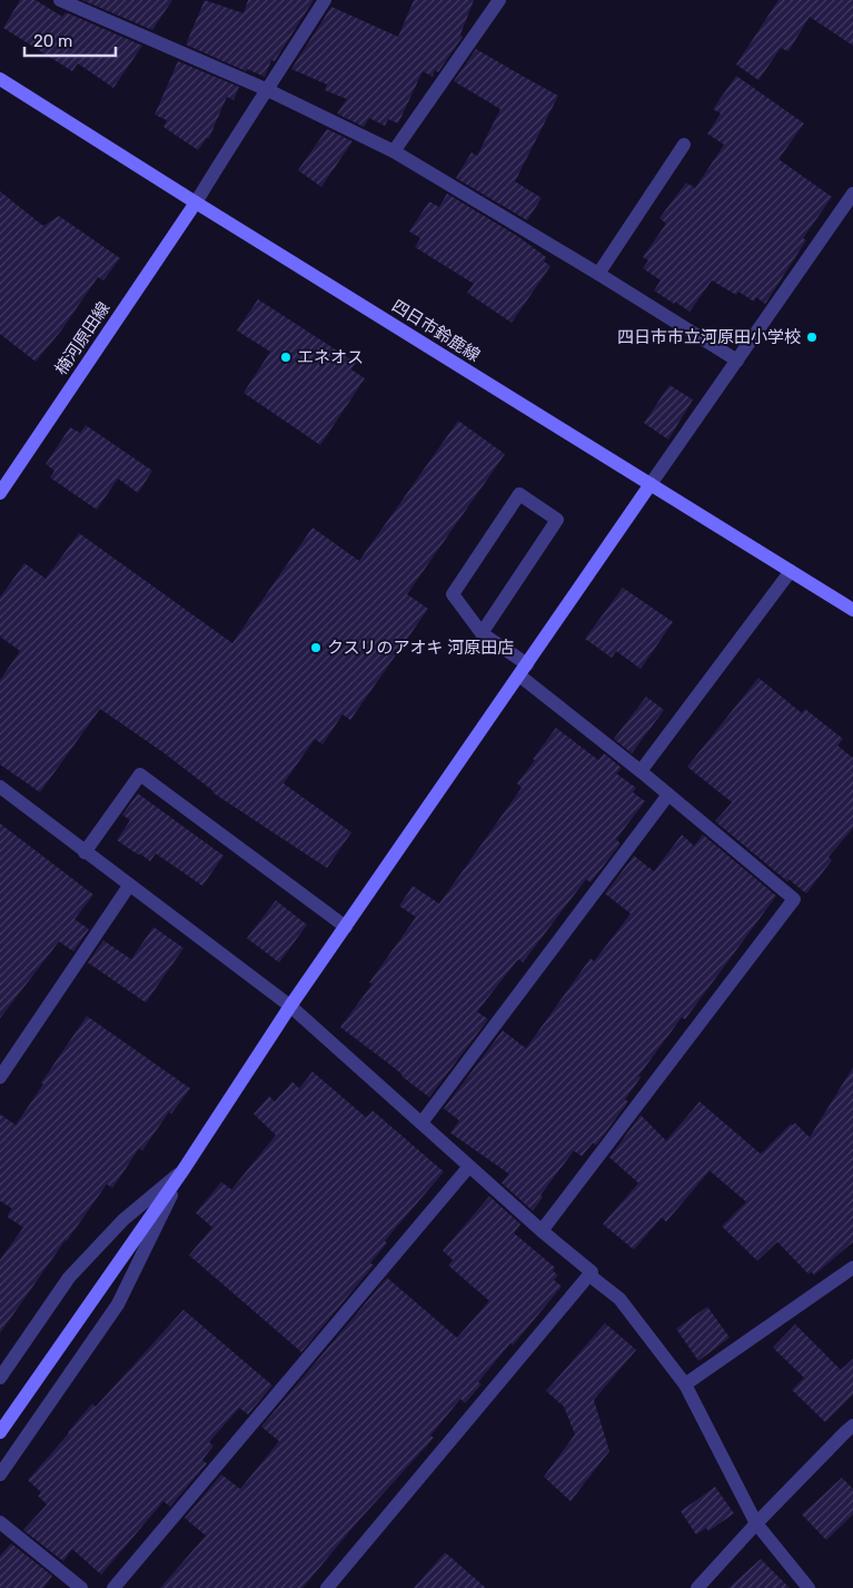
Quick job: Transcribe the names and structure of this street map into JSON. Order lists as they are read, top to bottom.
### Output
{
  "streets": {
    "main road": ["四日市鈴鹿線", "楠河原田線"]
  },
  "crossings": [
    ["四日市鈴鹿線", "楠河原田線"]
  ],
  "places": ["四日市市立河原田小学校", "エネオス", "クスリのアオキ 河原田店"],
  "scale_bar": "20 m"
}
